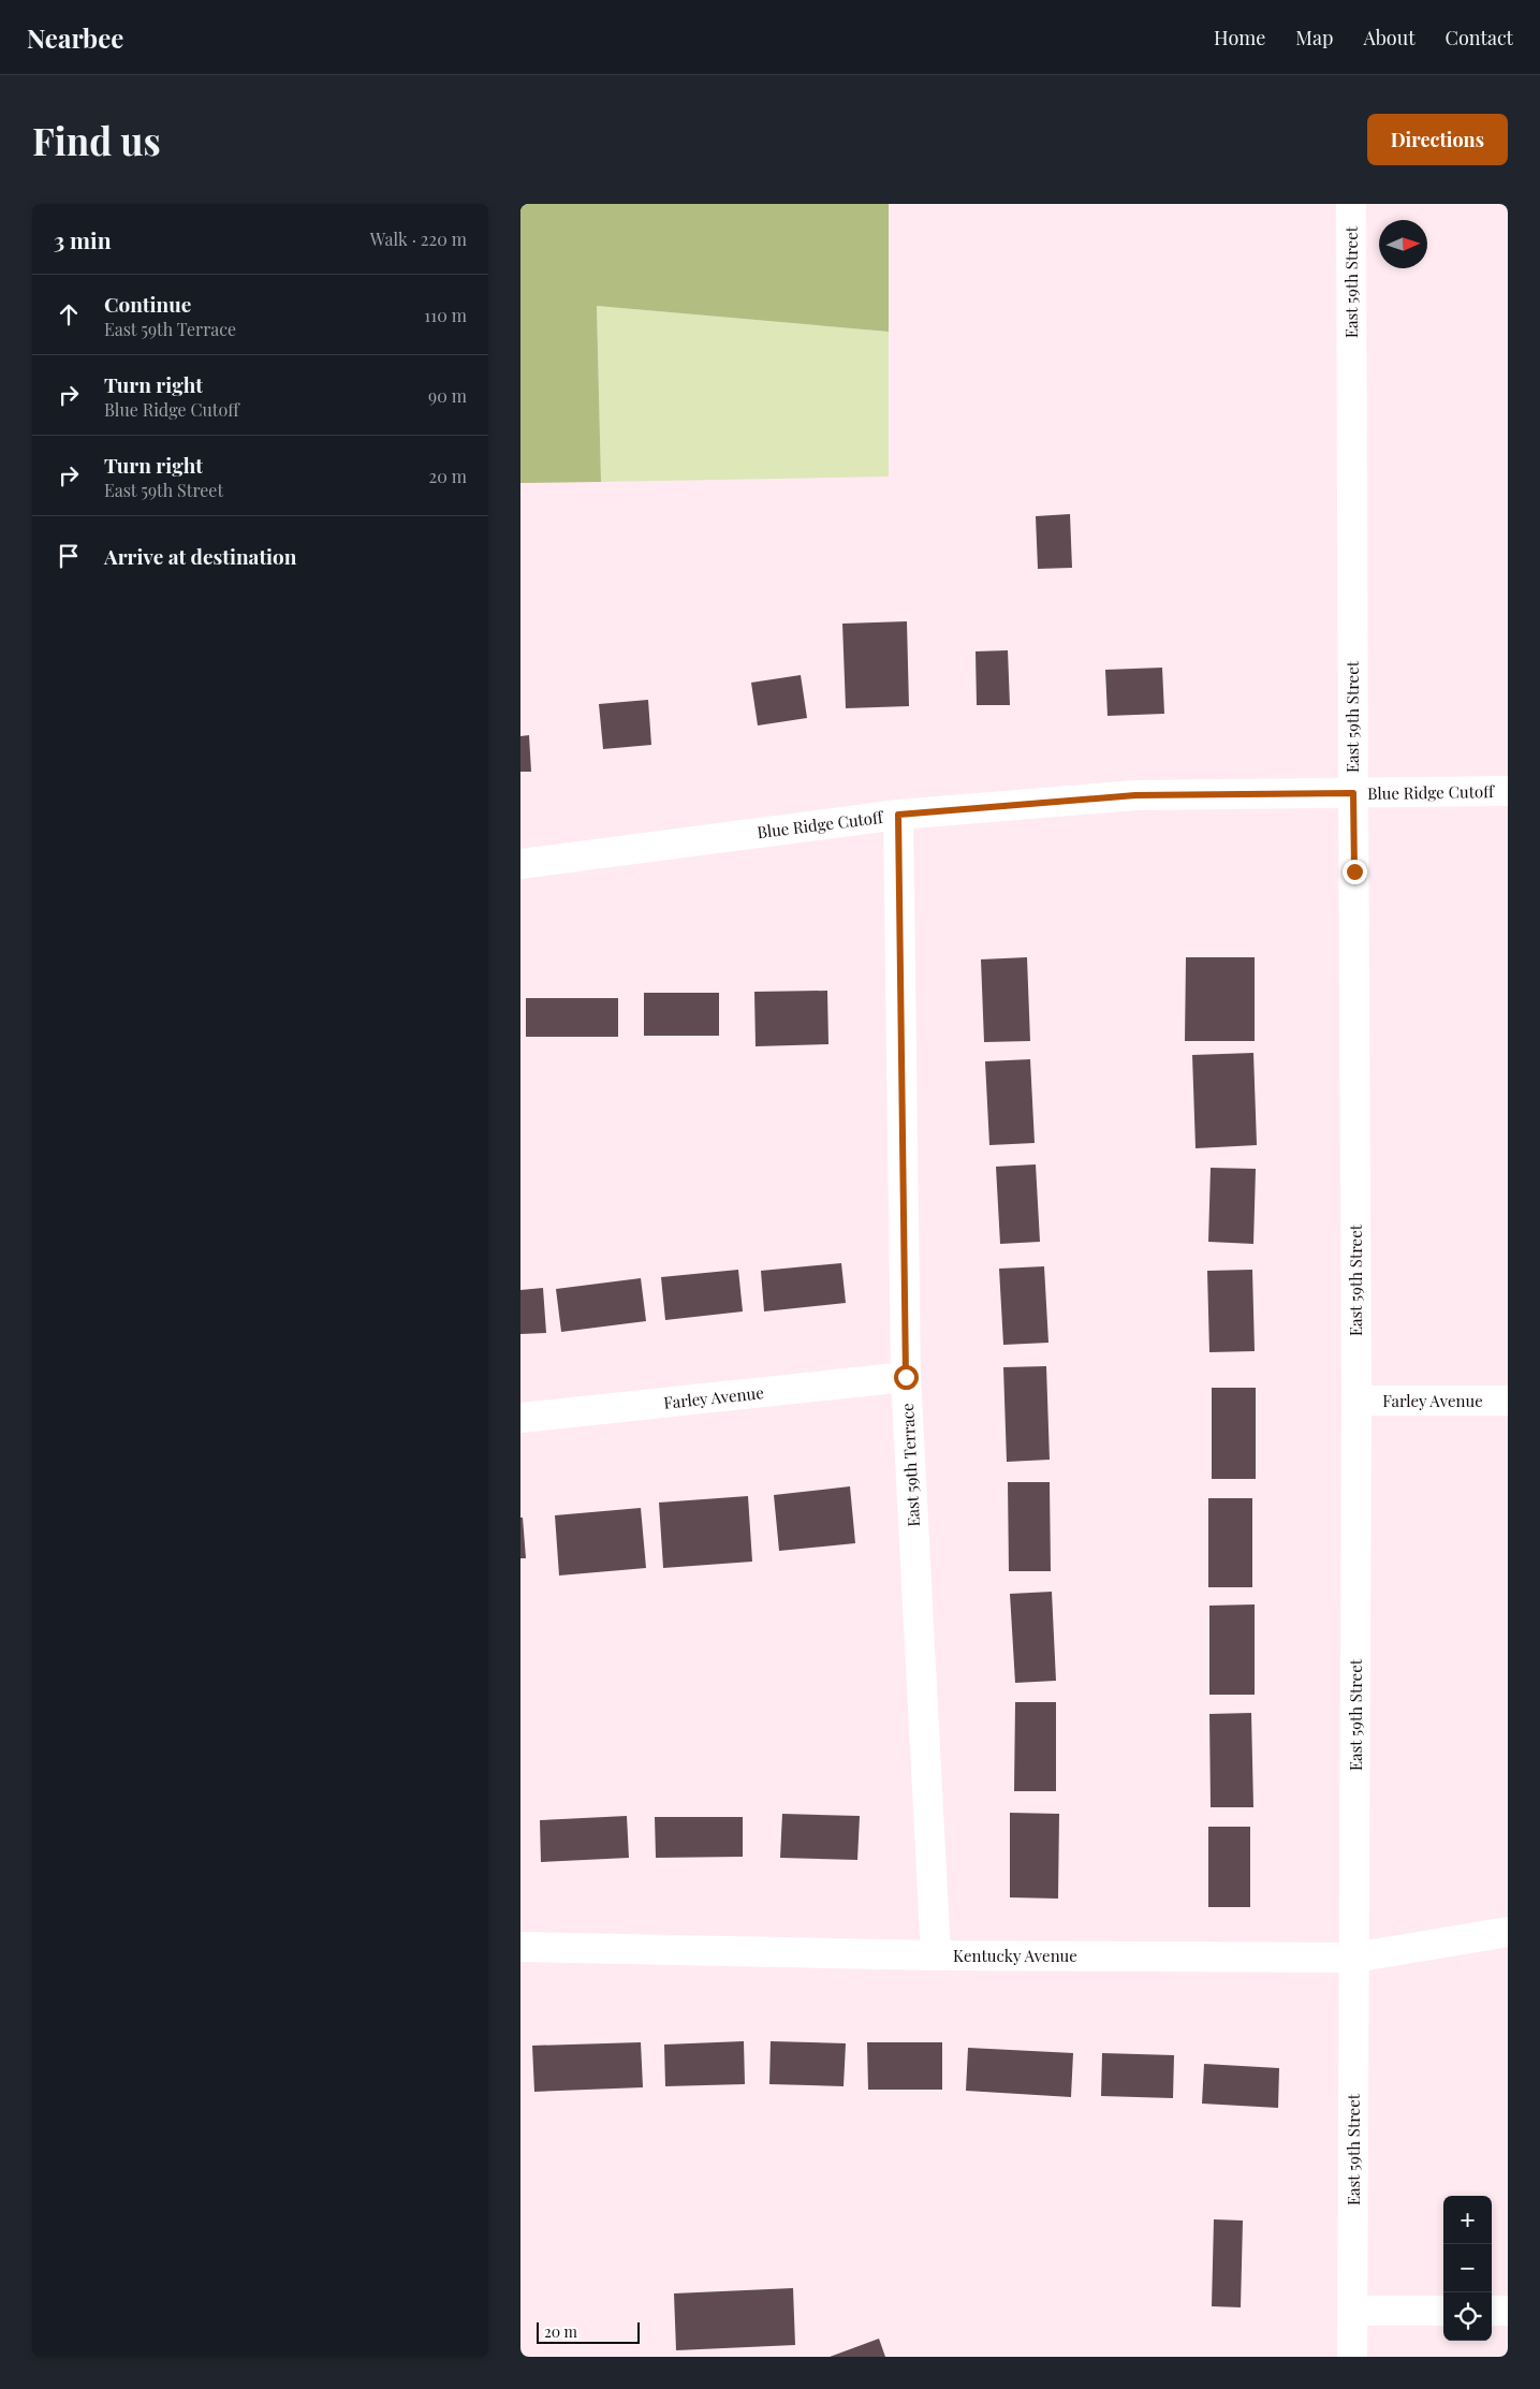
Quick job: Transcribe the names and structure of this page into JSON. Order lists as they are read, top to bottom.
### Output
{
  "streets": {
    "street": [
      "East 59th Street",
      "Blue Ridge Cutoff",
      "Farley Avenue",
      "East 59th Terrace",
      "Kentucky Avenue"
    ]
  },
  "crossings": [
    ["East 59th Street", "Blue Ridge Cutoff"],
    ["East 59th Street", "Farley Avenue"],
    ["East 59th Street", "Kentucky Avenue"],
    ["Blue Ridge Cutoff", "East 59th Terrace"],
    ["Farley Avenue", "East 59th Terrace"],
    ["East 59th Terrace", "Kentucky Avenue"]
  ],
  "scale_bar": "20 m",
  "north": "right",
  "page": {
    "header": "Nearbee",
    "nav": [
      "Home",
      "Map",
      "About",
      "Contact"
    ],
    "buttons": "Directions",
    "title": "Find us",
    "heading": ["3 min", "Walk · 220 m"],
    "list": [
      ["Continue", "East 59th Terrace", "110 m"],
      ["Turn right", "Blue Ridge Cutoff", "90 m"],
      ["Turn right", "East 59th Street", "20 m"],
      "Arrive at destination"
    ],
    "map_buttons": ["+", "−"],
    "scale": "20 m"
  }
}
